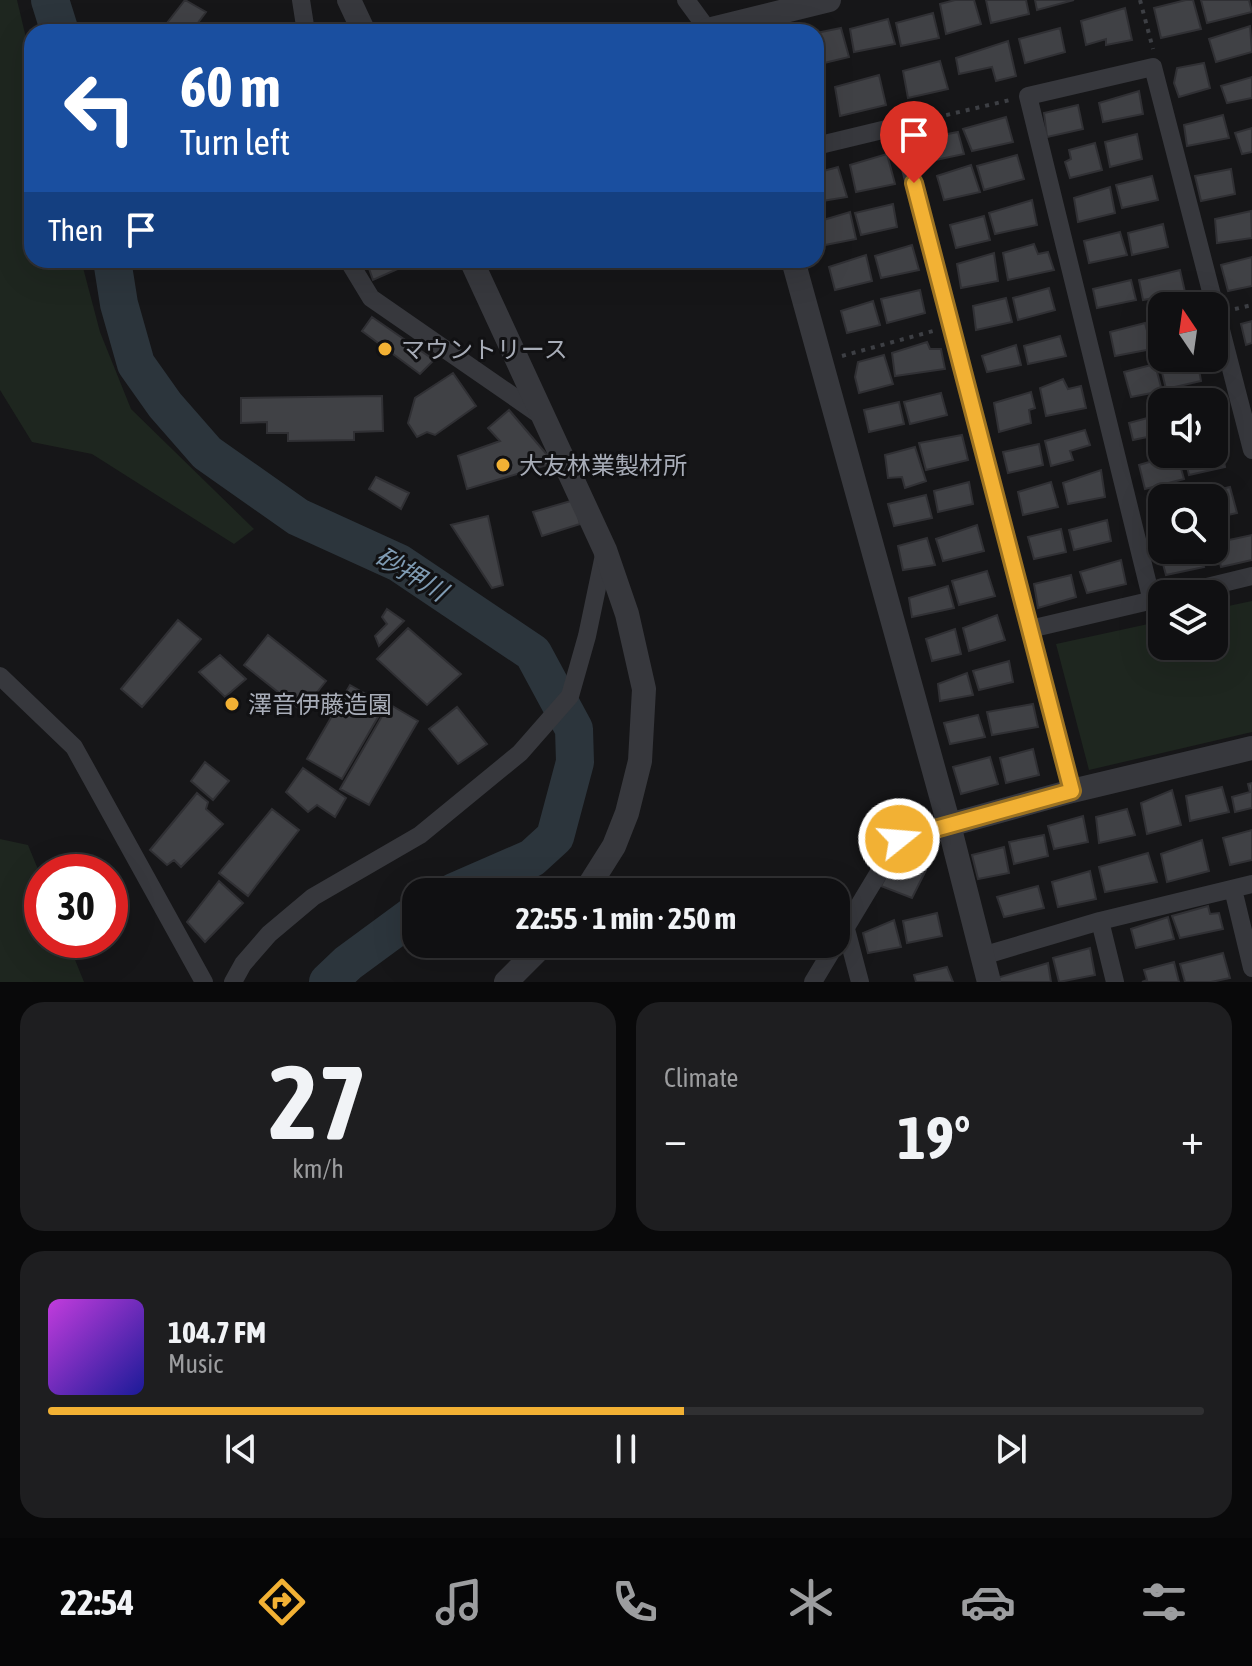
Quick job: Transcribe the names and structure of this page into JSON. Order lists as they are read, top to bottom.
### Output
{
  "water": ["砂押川"],
  "places": ["マウントリース", "大友林業製材所", "澤音伊藤造園"],
  "north": "top",
  "page": {
    "turn": ["60 m", "Turn left"],
    "then": "Then",
    "limit": "30",
    "trip": "22:55 · 1 min · 250 m",
    "tile": [
      ["27", "km/h"],
      "Climate"
    ],
    "heat": ["−", "19°", "+"],
    "song": ["104.7 FM", "Music"],
    "tabs": "22:54"
  }
}
